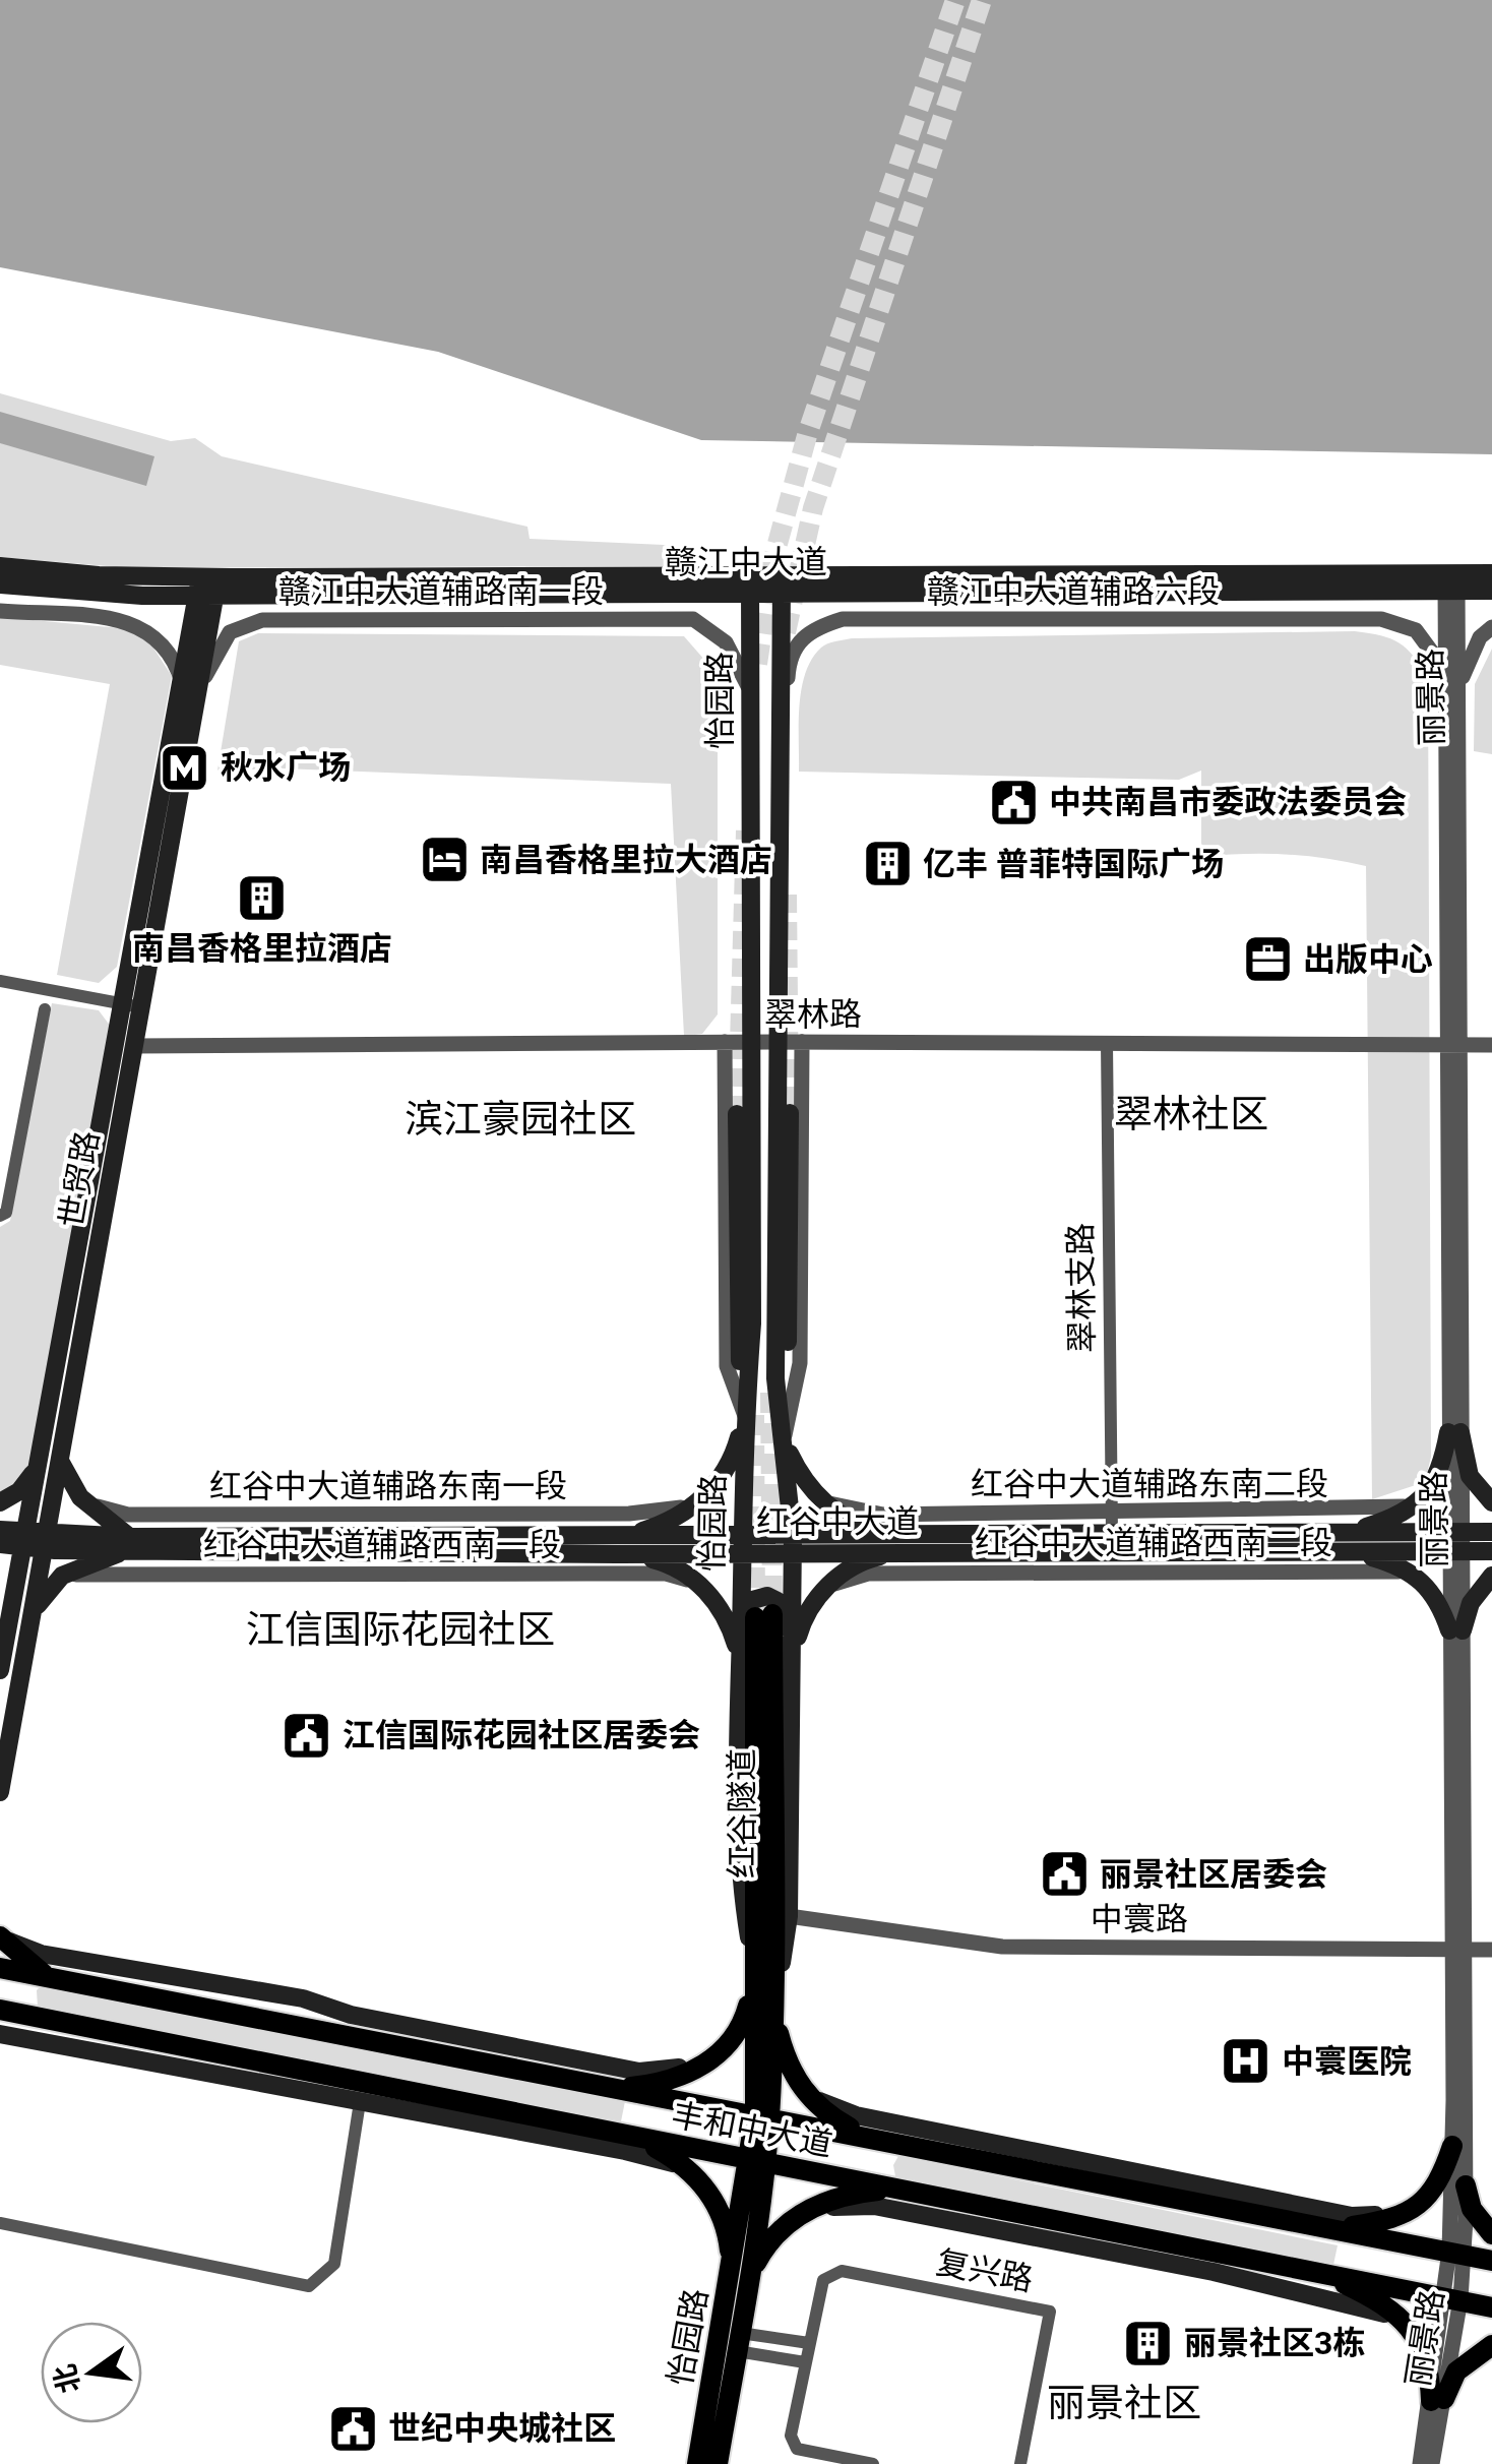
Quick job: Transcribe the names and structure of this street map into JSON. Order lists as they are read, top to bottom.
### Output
{
  "streets": {
    "main road": [
      "赣江中大道",
      "怡园路",
      "世贸路",
      "红谷中大道",
      "红谷隧道",
      "丰和中大道"
    ],
    "street": [
      "赣江中大道辅路南一段",
      "赣江中大道辅路六段",
      "丽景路",
      "翠林路",
      "翠林支路",
      "红谷中大道辅路东南二段",
      "红谷中大道辅路东南一段",
      "红谷中大道辅路西南二段",
      "红谷中大道辅路西南一段",
      "中寰路",
      "复兴路"
    ]
  },
  "crossings": [
    ["赣江中大道", "丽景路"],
    ["赣江中大道", "怡园路"],
    ["赣江中大道", "世贸路"],
    ["赣江中大道辅路南一段", "怡园路"],
    ["赣江中大道辅路南一段", "世贸路"],
    ["赣江中大道辅路六段", "丽景路"],
    ["赣江中大道辅路六段", "怡园路"],
    ["丽景路", "翠林路"],
    ["丽景路", "红谷中大道"],
    ["丽景路", "中寰路"],
    ["丽景路", "丰和中大道"],
    ["怡园路", "翠林路"],
    ["怡园路", "红谷中大道"],
    ["怡园路", "红谷隧道"],
    ["怡园路", "中寰路"],
    ["怡园路", "丰和中大道"],
    ["翠林路", "世贸路"],
    ["翠林路", "翠林支路"],
    ["世贸路", "红谷中大道"],
    ["翠林支路", "红谷中大道辅路东南二段"],
    ["翠林支路", "红谷中大道"]
  ],
  "districts": [
    "翠林社区",
    "滨江豪园社区",
    "江信国际花园社区",
    "丽景社区"
  ],
  "places": {
    "metro station": ["秋水广场"],
    "public building": [
      "中共南昌市委政法委员会",
      "江信国际花园社区居委会",
      "丽景社区居委会",
      "世纪中央城社区"
    ],
    "hotel": ["南昌香格里拉大酒店"],
    "building": ["亿丰 普菲特国际广场", "南昌香格里拉酒店", "丽景社区3栋"],
    "office": ["出版中心"],
    "hospital": ["中寰医院"]
  },
  "north": "left"
}
